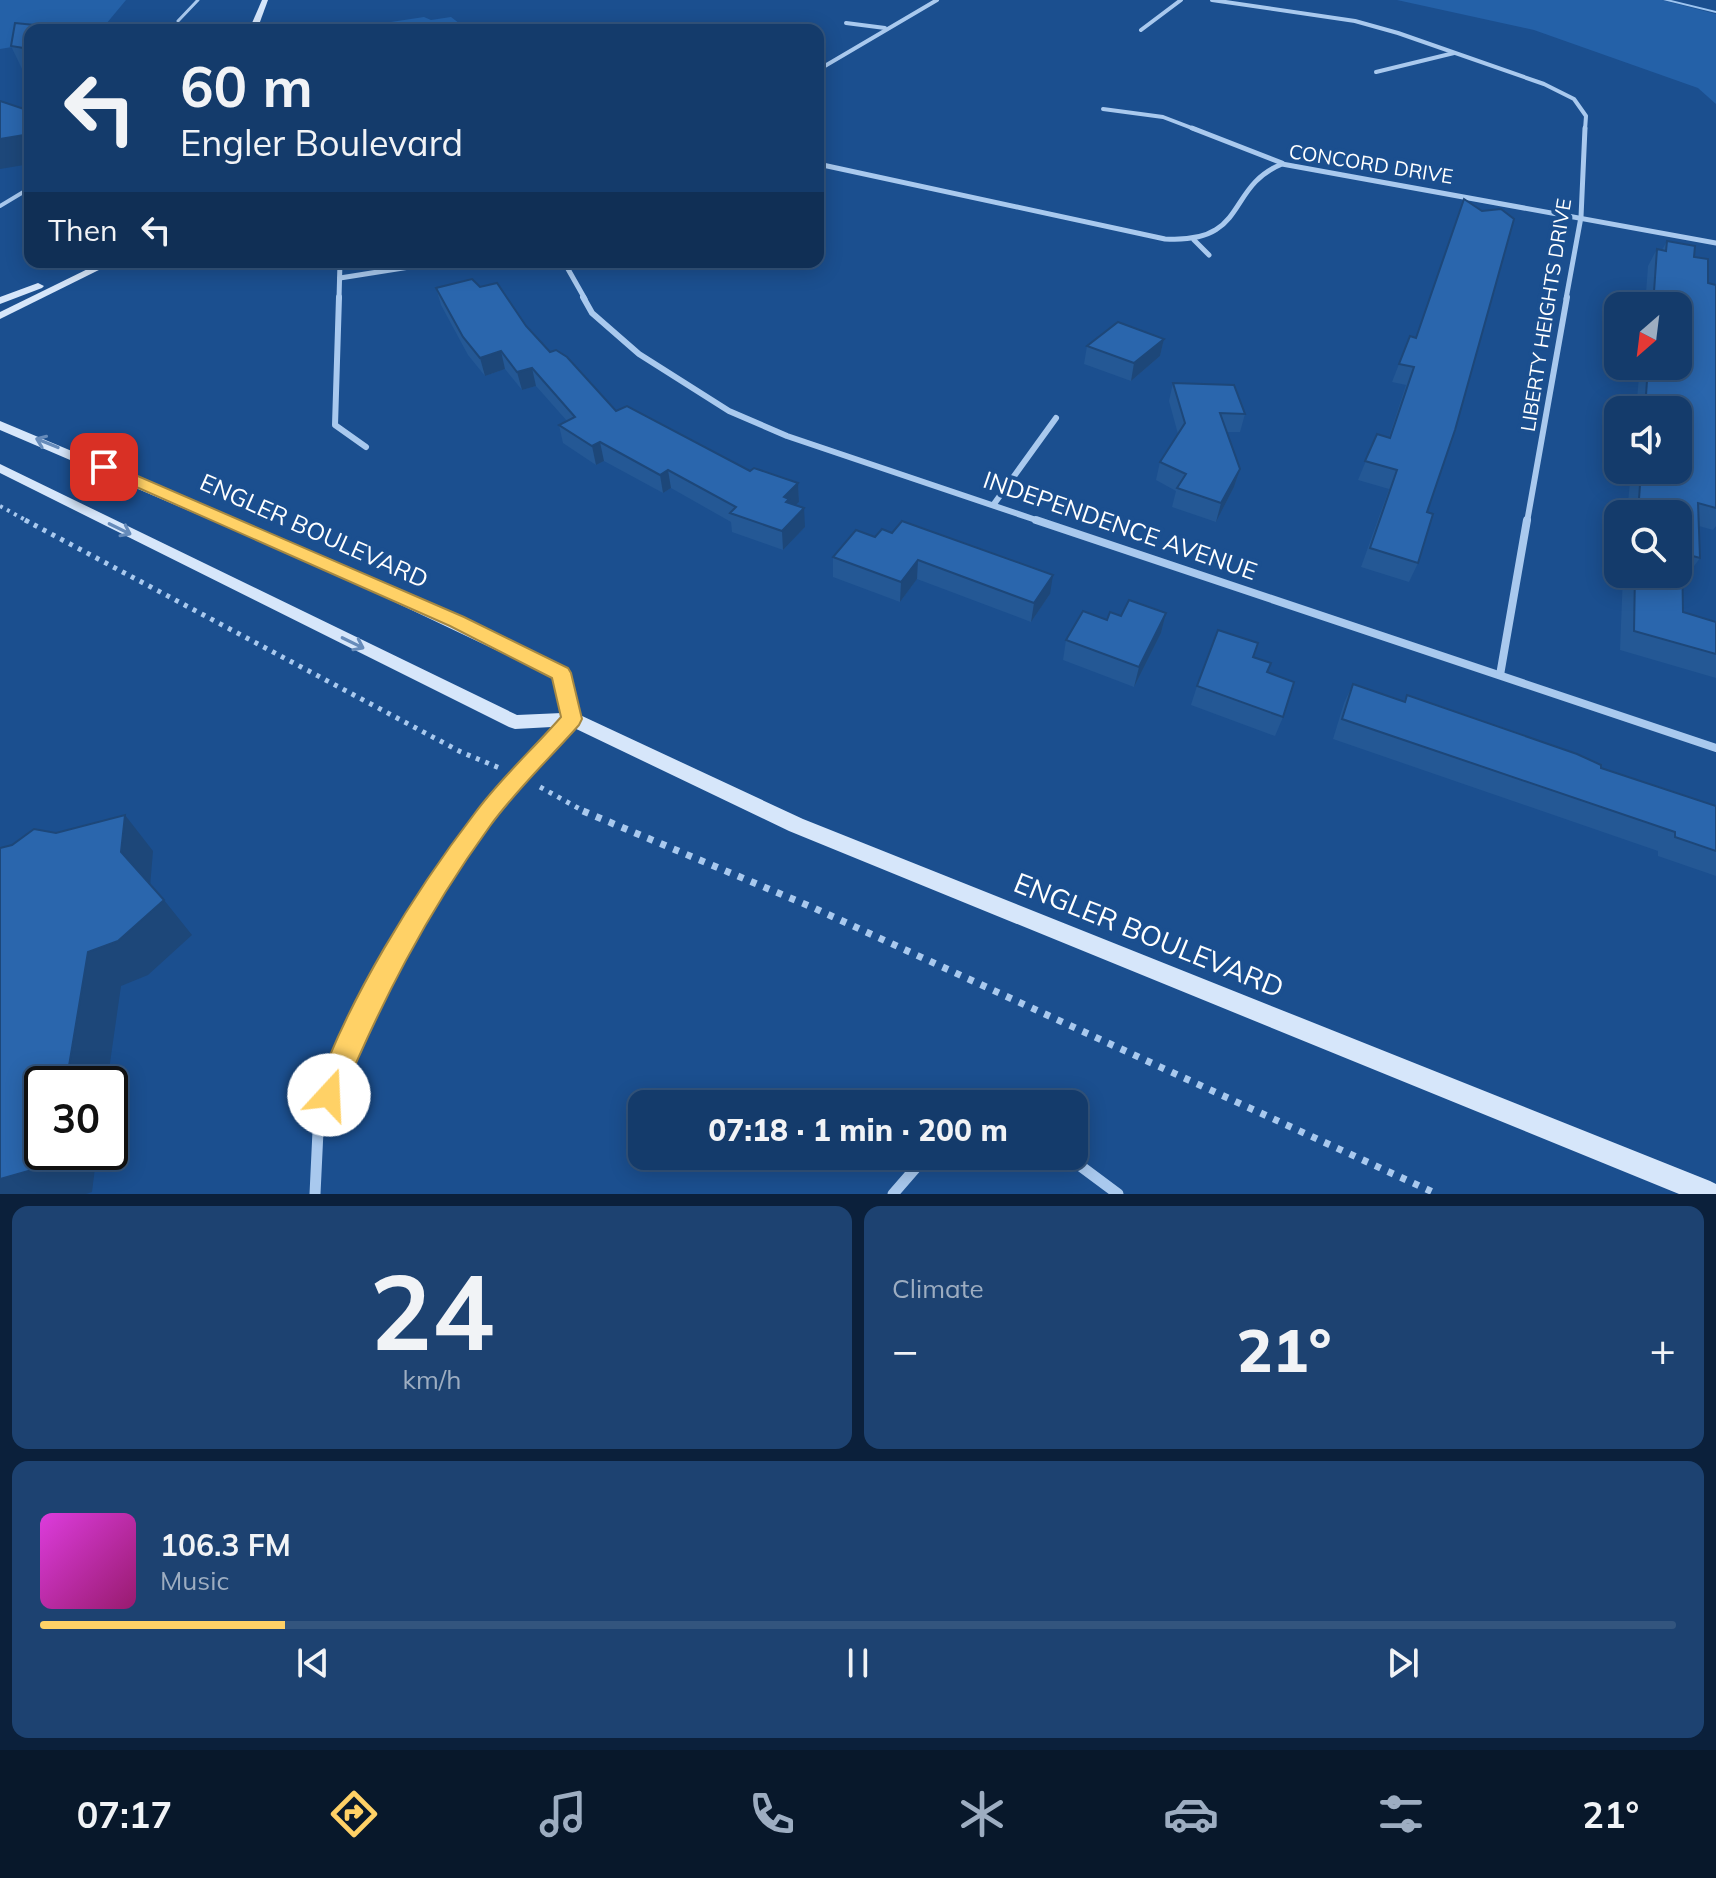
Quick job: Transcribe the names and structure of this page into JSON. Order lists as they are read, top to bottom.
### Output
{
  "streets": {
    "main road": ["ENGLER BOULEVARD"],
    "street": ["CONCORD DRIVE", "LIBERTY HEIGHTS DRIVE", "INDEPENDENCE AVENUE"]
  },
  "crossings": [
    ["CONCORD DRIVE", "LIBERTY HEIGHTS DRIVE"],
    ["LIBERTY HEIGHTS DRIVE", "INDEPENDENCE AVENUE"]
  ],
  "north": "bottom left",
  "page": {
    "turn": ["60 m", "Engler Boulevard"],
    "then": "Then",
    "limit": "30",
    "trip": "07:18 · 1 min · 200 m",
    "tile": [
      ["24", "km/h"],
      "Climate"
    ],
    "heat": ["−", "21°", "+"],
    "song": ["106.3 FM", "Music"],
    "tabs": ["07:17", "21°"]
  }
}
